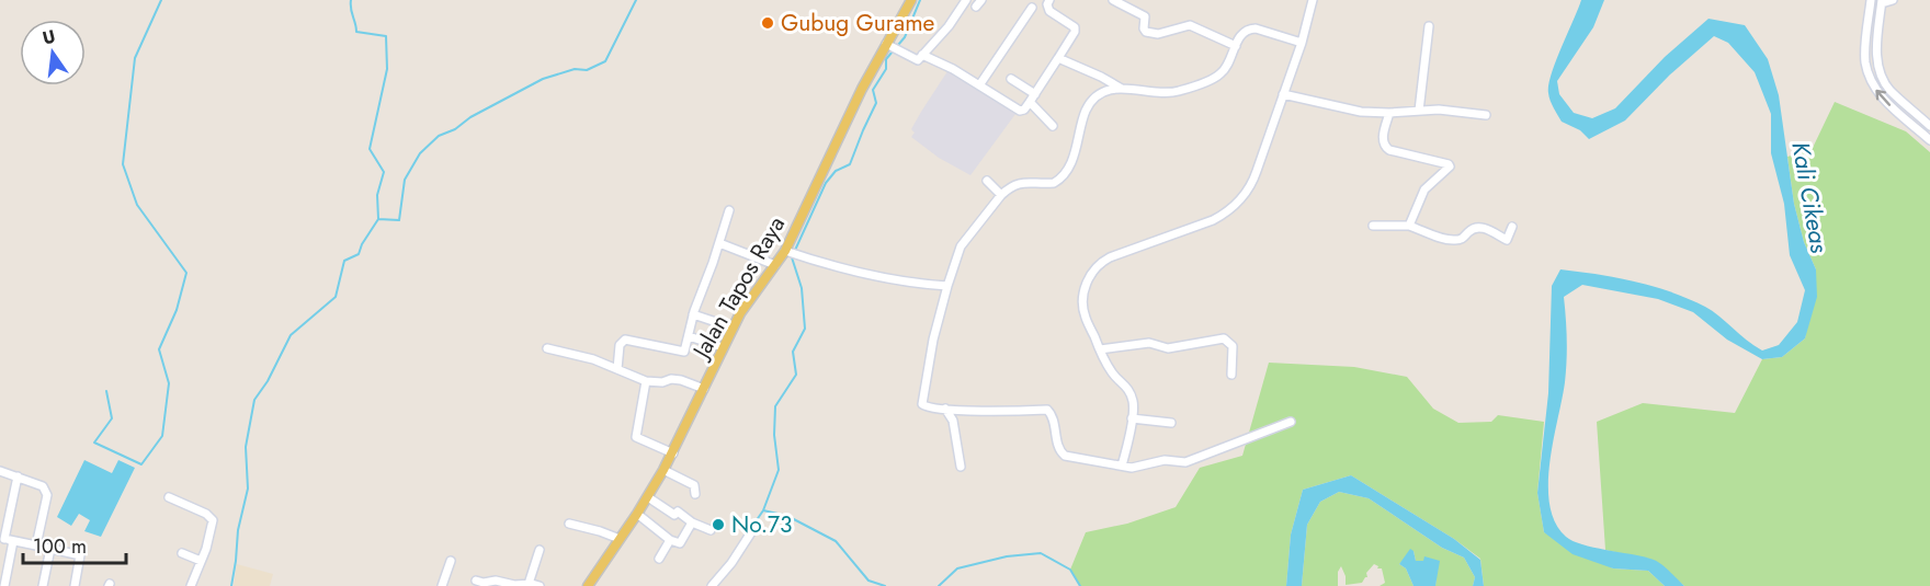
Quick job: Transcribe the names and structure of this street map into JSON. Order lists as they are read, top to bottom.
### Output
{
  "streets": {
    "main road": ["Jalan Tapos Raya"]
  },
  "water": ["Kali Cikeas"],
  "places": ["Gubug Gurame", "No.73"],
  "scale_bar": "100 m",
  "north": "top"
}
